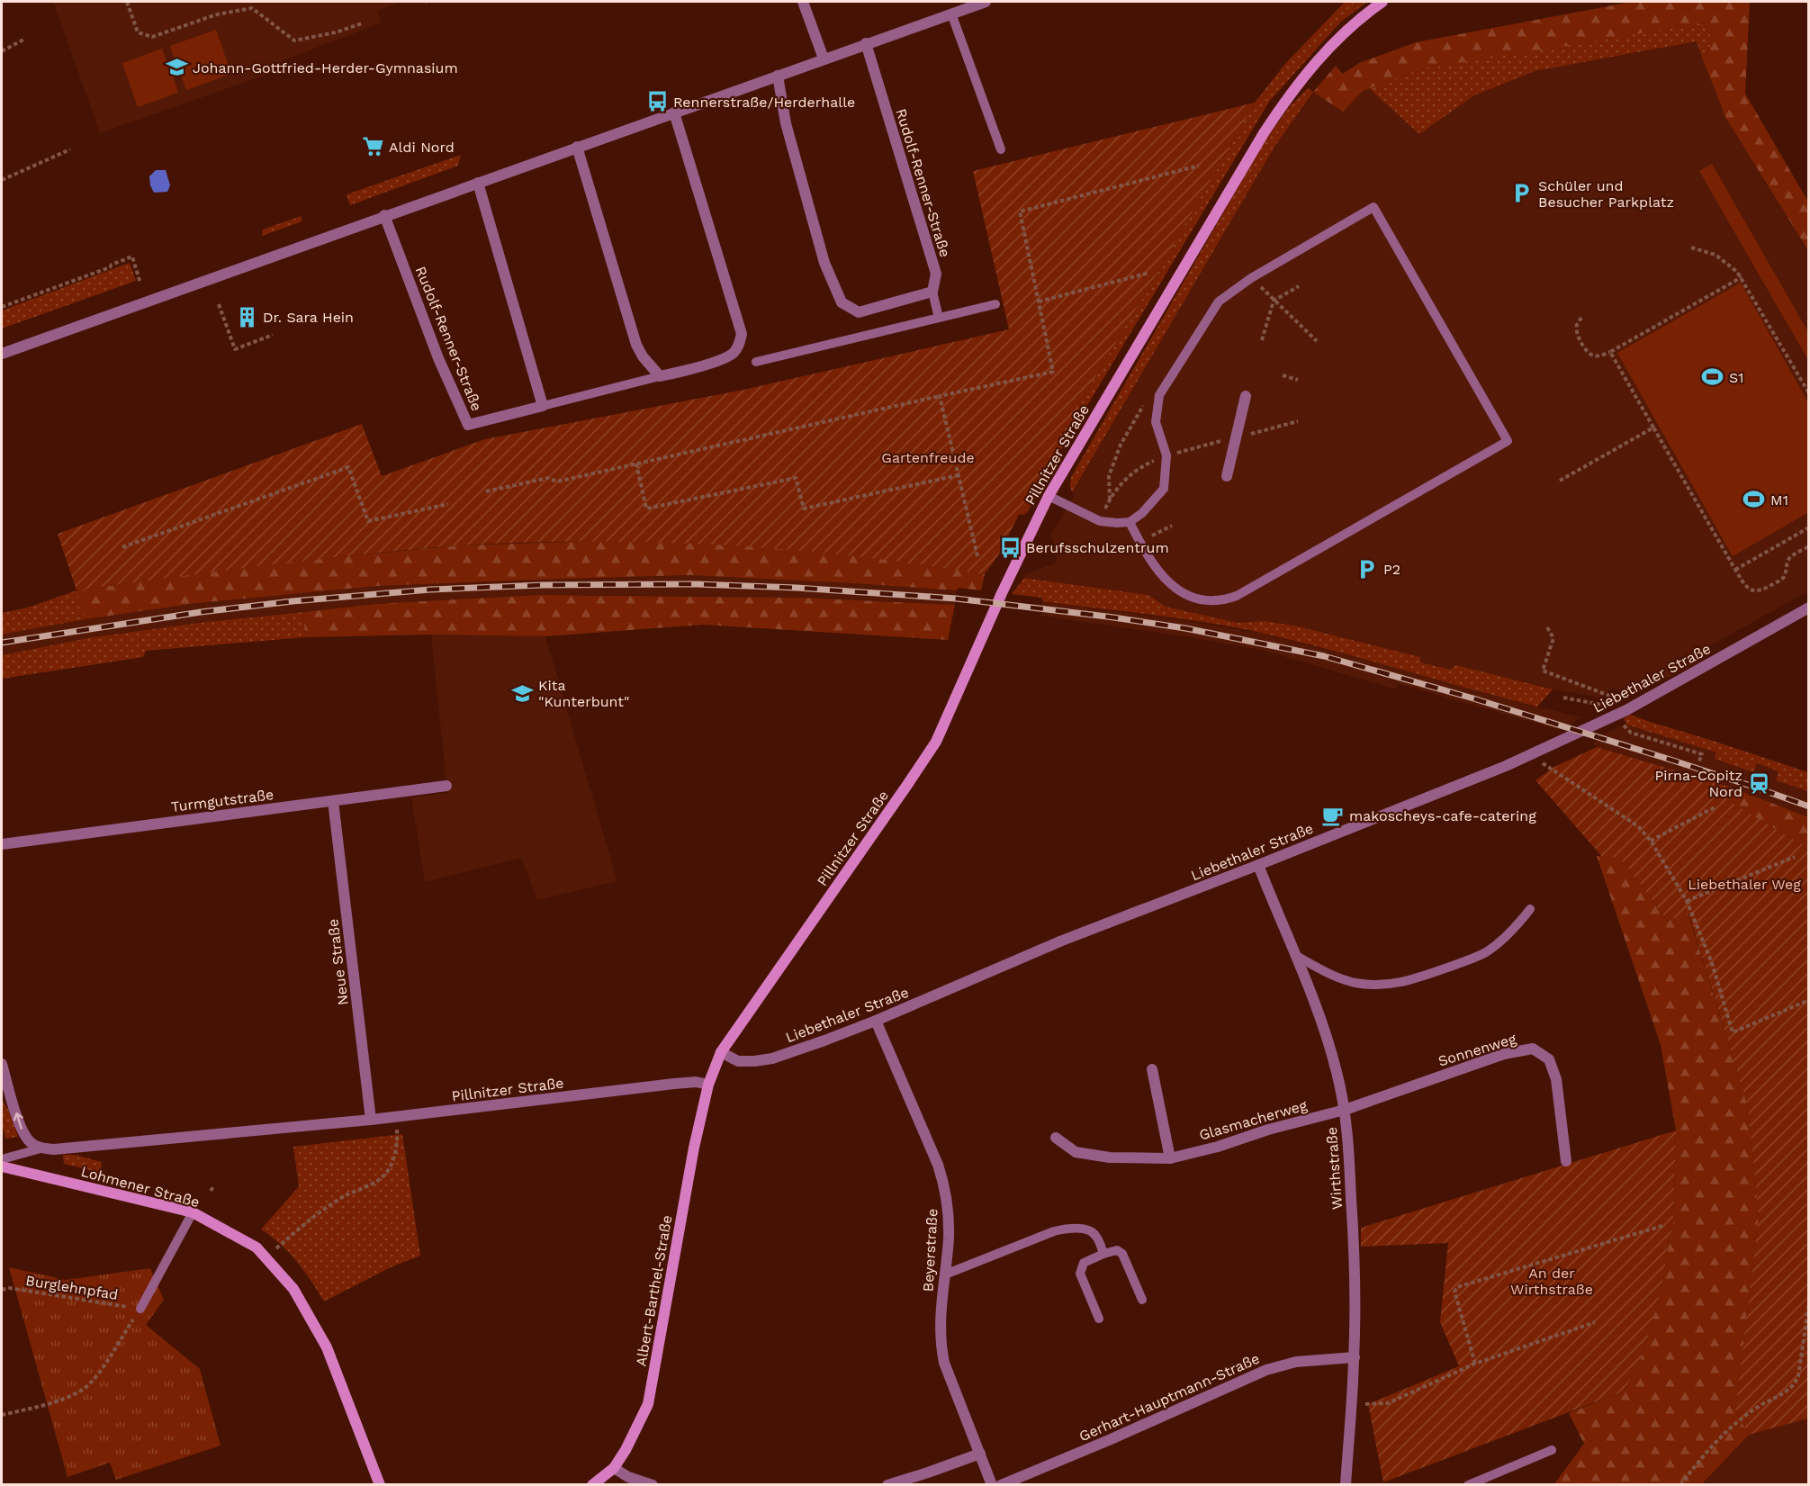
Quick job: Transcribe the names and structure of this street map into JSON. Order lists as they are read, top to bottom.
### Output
{
  "streets": {
    "street": [
      "Rudolf-Renner-Straße",
      "Pillnitzer Straße",
      "Liebethaler Straße",
      "Turmgutstraße",
      "Neue Straße",
      "Sonnenweg",
      "Glasmacherweg",
      "Wirthstraße",
      "Lohmener Straße",
      "Beyerstraße",
      "Albert-Barthel-Straße",
      "Gerhart-Hauptmann-Straße"
    ],
    "path": ["Burglehnpfad"]
  },
  "crossings": [
    ["Pillnitzer Straße", "Liebethaler Straße"],
    ["Pillnitzer Straße", "Neue Straße"],
    ["Pillnitzer Straße", "Albert-Barthel-Straße"],
    ["Liebethaler Straße", "Wirthstraße"],
    ["Liebethaler Straße", "Beyerstraße"],
    ["Turmgutstraße", "Neue Straße"],
    ["Sonnenweg", "Glasmacherweg"],
    ["Sonnenweg", "Wirthstraße"],
    ["Glasmacherweg", "Wirthstraße"],
    ["Wirthstraße", "Gerhart-Hauptmann-Straße"]
  ],
  "parks": ["Gartenfreude", "Liebethaler Weg", "An der Wirthstraße"],
  "places": {
    "school or university": ["Johann-Gottfried-Herder-Gymnasium", "Kita \"Kunterbunt\""],
    "bus stop": ["Rennerstraße/Herderhalle", "Berufsschulzentrum"],
    "supermarket": ["Aldi Nord"],
    "parking": ["Schüler und Besucher Parkplatz", "P2"],
    "building": ["Dr. Sara Hein"],
    "sports": ["S1", "M1"],
    "station": ["Pirna-Copitz Nord"],
    "cafe": ["makoscheys-cafe-catering"]
  }
}
